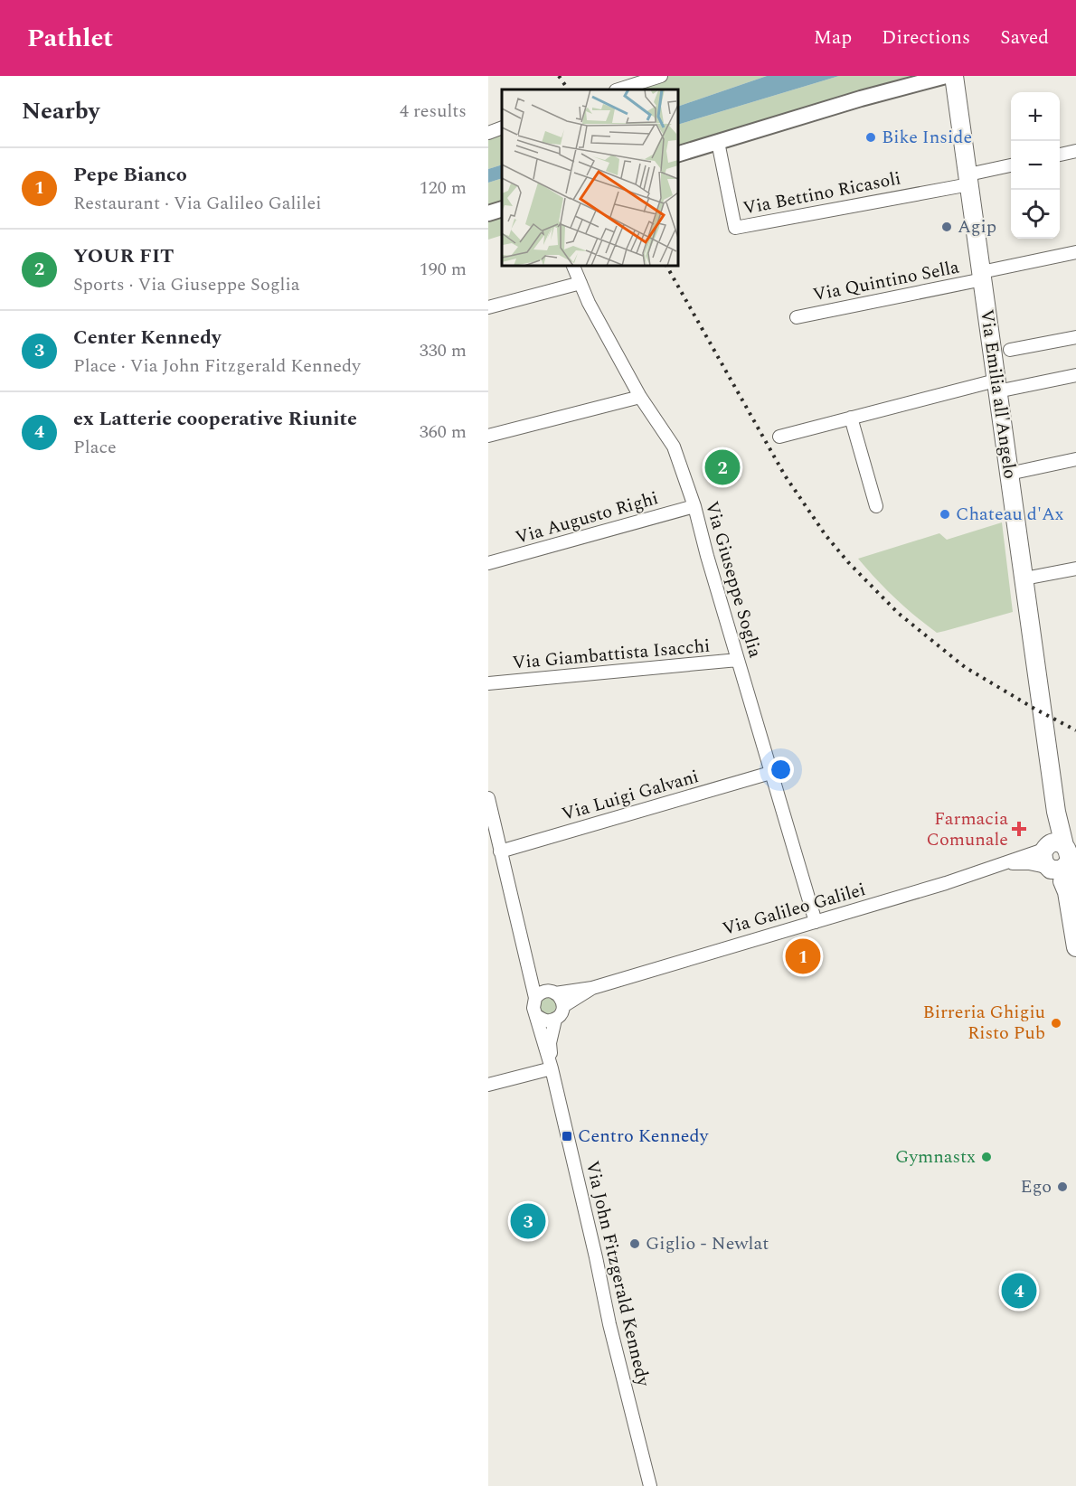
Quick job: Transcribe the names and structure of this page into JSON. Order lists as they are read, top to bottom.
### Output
{
  "streets": {
    "main road": ["Via Emilia all'Angelo"],
    "street": [
      "Via Bettino Ricasoli",
      "Via Quintino Sella",
      "Via Augusto Righi",
      "Via Giuseppe Soglia",
      "Via Giambattista Isacchi",
      "Via Luigi Galvani",
      "Via Galileo Galilei",
      "Via John Fitzgerald Kennedy"
    ]
  },
  "crossings": [
    ["Via Bettino Ricasoli", "Via Emilia all'Angelo"],
    ["Via Quintino Sella", "Via Emilia all'Angelo"],
    ["Via Emilia all'Angelo", "Via Galileo Galilei"],
    ["Via Augusto Righi", "Via Giuseppe Soglia"],
    ["Via Giuseppe Soglia", "Via Giambattista Isacchi"],
    ["Via Giuseppe Soglia", "Via Luigi Galvani"],
    ["Via Giuseppe Soglia", "Via Galileo Galilei"],
    ["Via Luigi Galvani", "Via John Fitzgerald Kennedy"],
    ["Via Galileo Galilei", "Via John Fitzgerald Kennedy"]
  ],
  "places": {
    "other": [
      "Bike Inside",
      "Agip",
      "Chateau d'Ax",
      "Birreria Ghigiu Risto Pub",
      "Gymnastx",
      "Ego",
      "Giglio - Newlat"
    ],
    "health": ["Farmacia Comunale"],
    "transit": ["Centro Kennedy"]
  },
  "page": {
    "header": "Pathlet",
    "nav": ["Map", "Directions", "Saved"],
    "heading": ["Nearby", "4 results"],
    "map_buttons": ["+", "−"],
    "list": [
      {
        "mark": "1",
        "name": "Pepe Bianco",
        "note": "Restaurant · Via Galileo Galilei",
        "value": "120 m"
      },
      {
        "mark": "2",
        "name": "YOUR FIT",
        "note": "Sports · Via Giuseppe Soglia",
        "value": "190 m"
      },
      {
        "mark": "3",
        "name": "Center Kennedy",
        "note": "Place · Via John Fitzgerald Kennedy",
        "value": "330 m"
      },
      {
        "mark": "4",
        "name": "ex Latterie cooperative Riunite",
        "note": "Place",
        "value": "360 m"
      }
    ],
    "pins": [
      "2",
      "1",
      "3",
      "4"
    ]
  }
}
